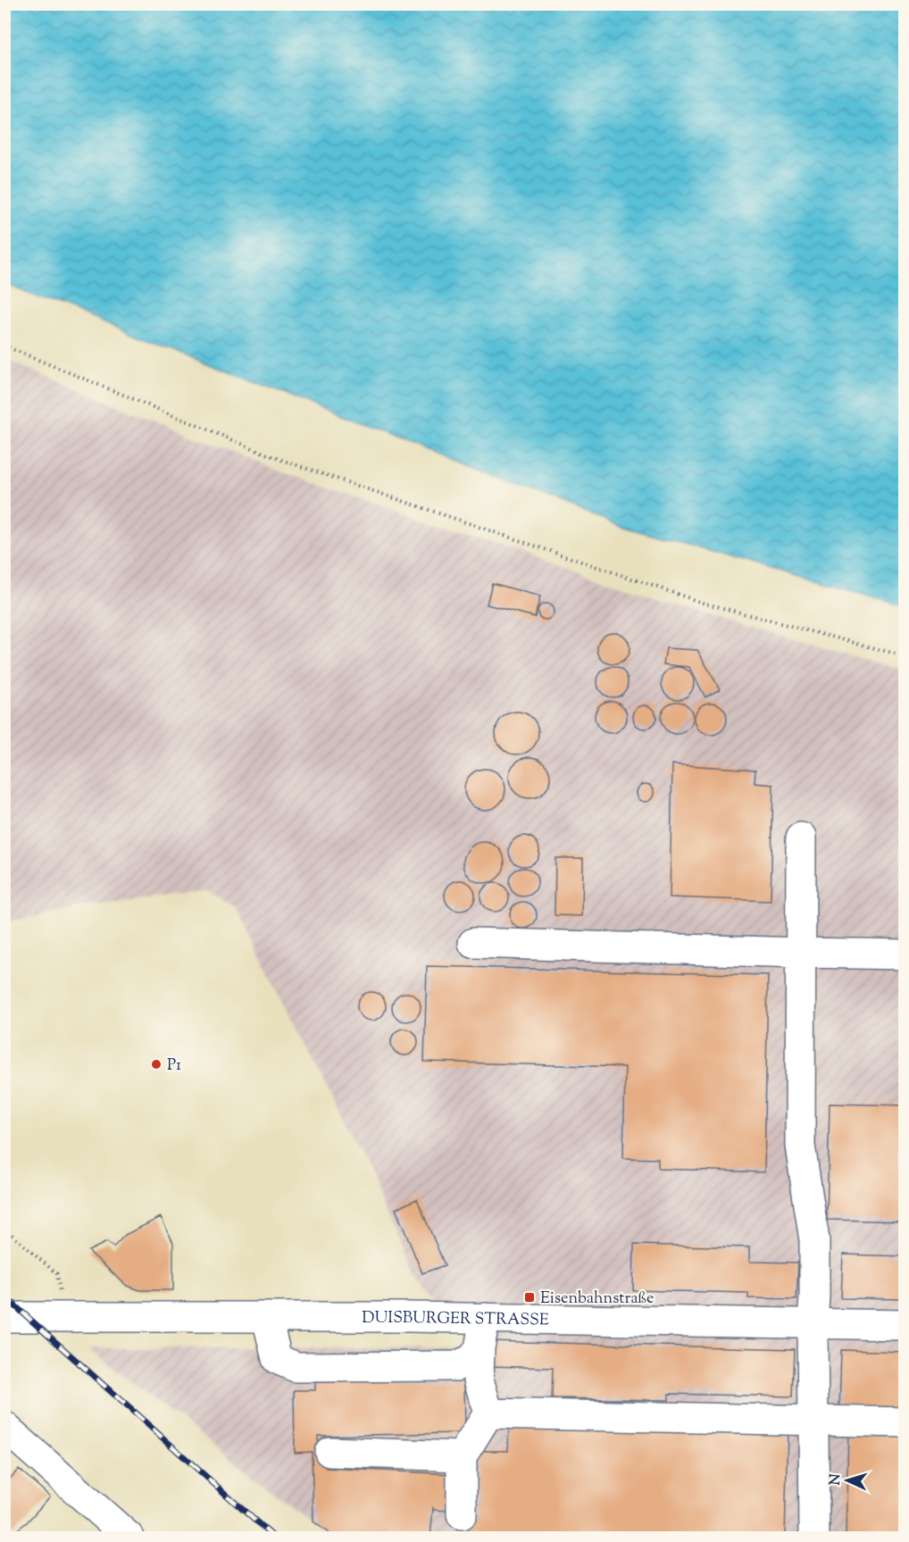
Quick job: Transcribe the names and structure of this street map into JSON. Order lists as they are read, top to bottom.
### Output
{
  "streets": {
    "main road": ["DUISBURGER STRASSE"]
  },
  "places": {
    "other": ["P1"],
    "transit": ["Eisenbahnstraße"]
  },
  "north": "left"
}
